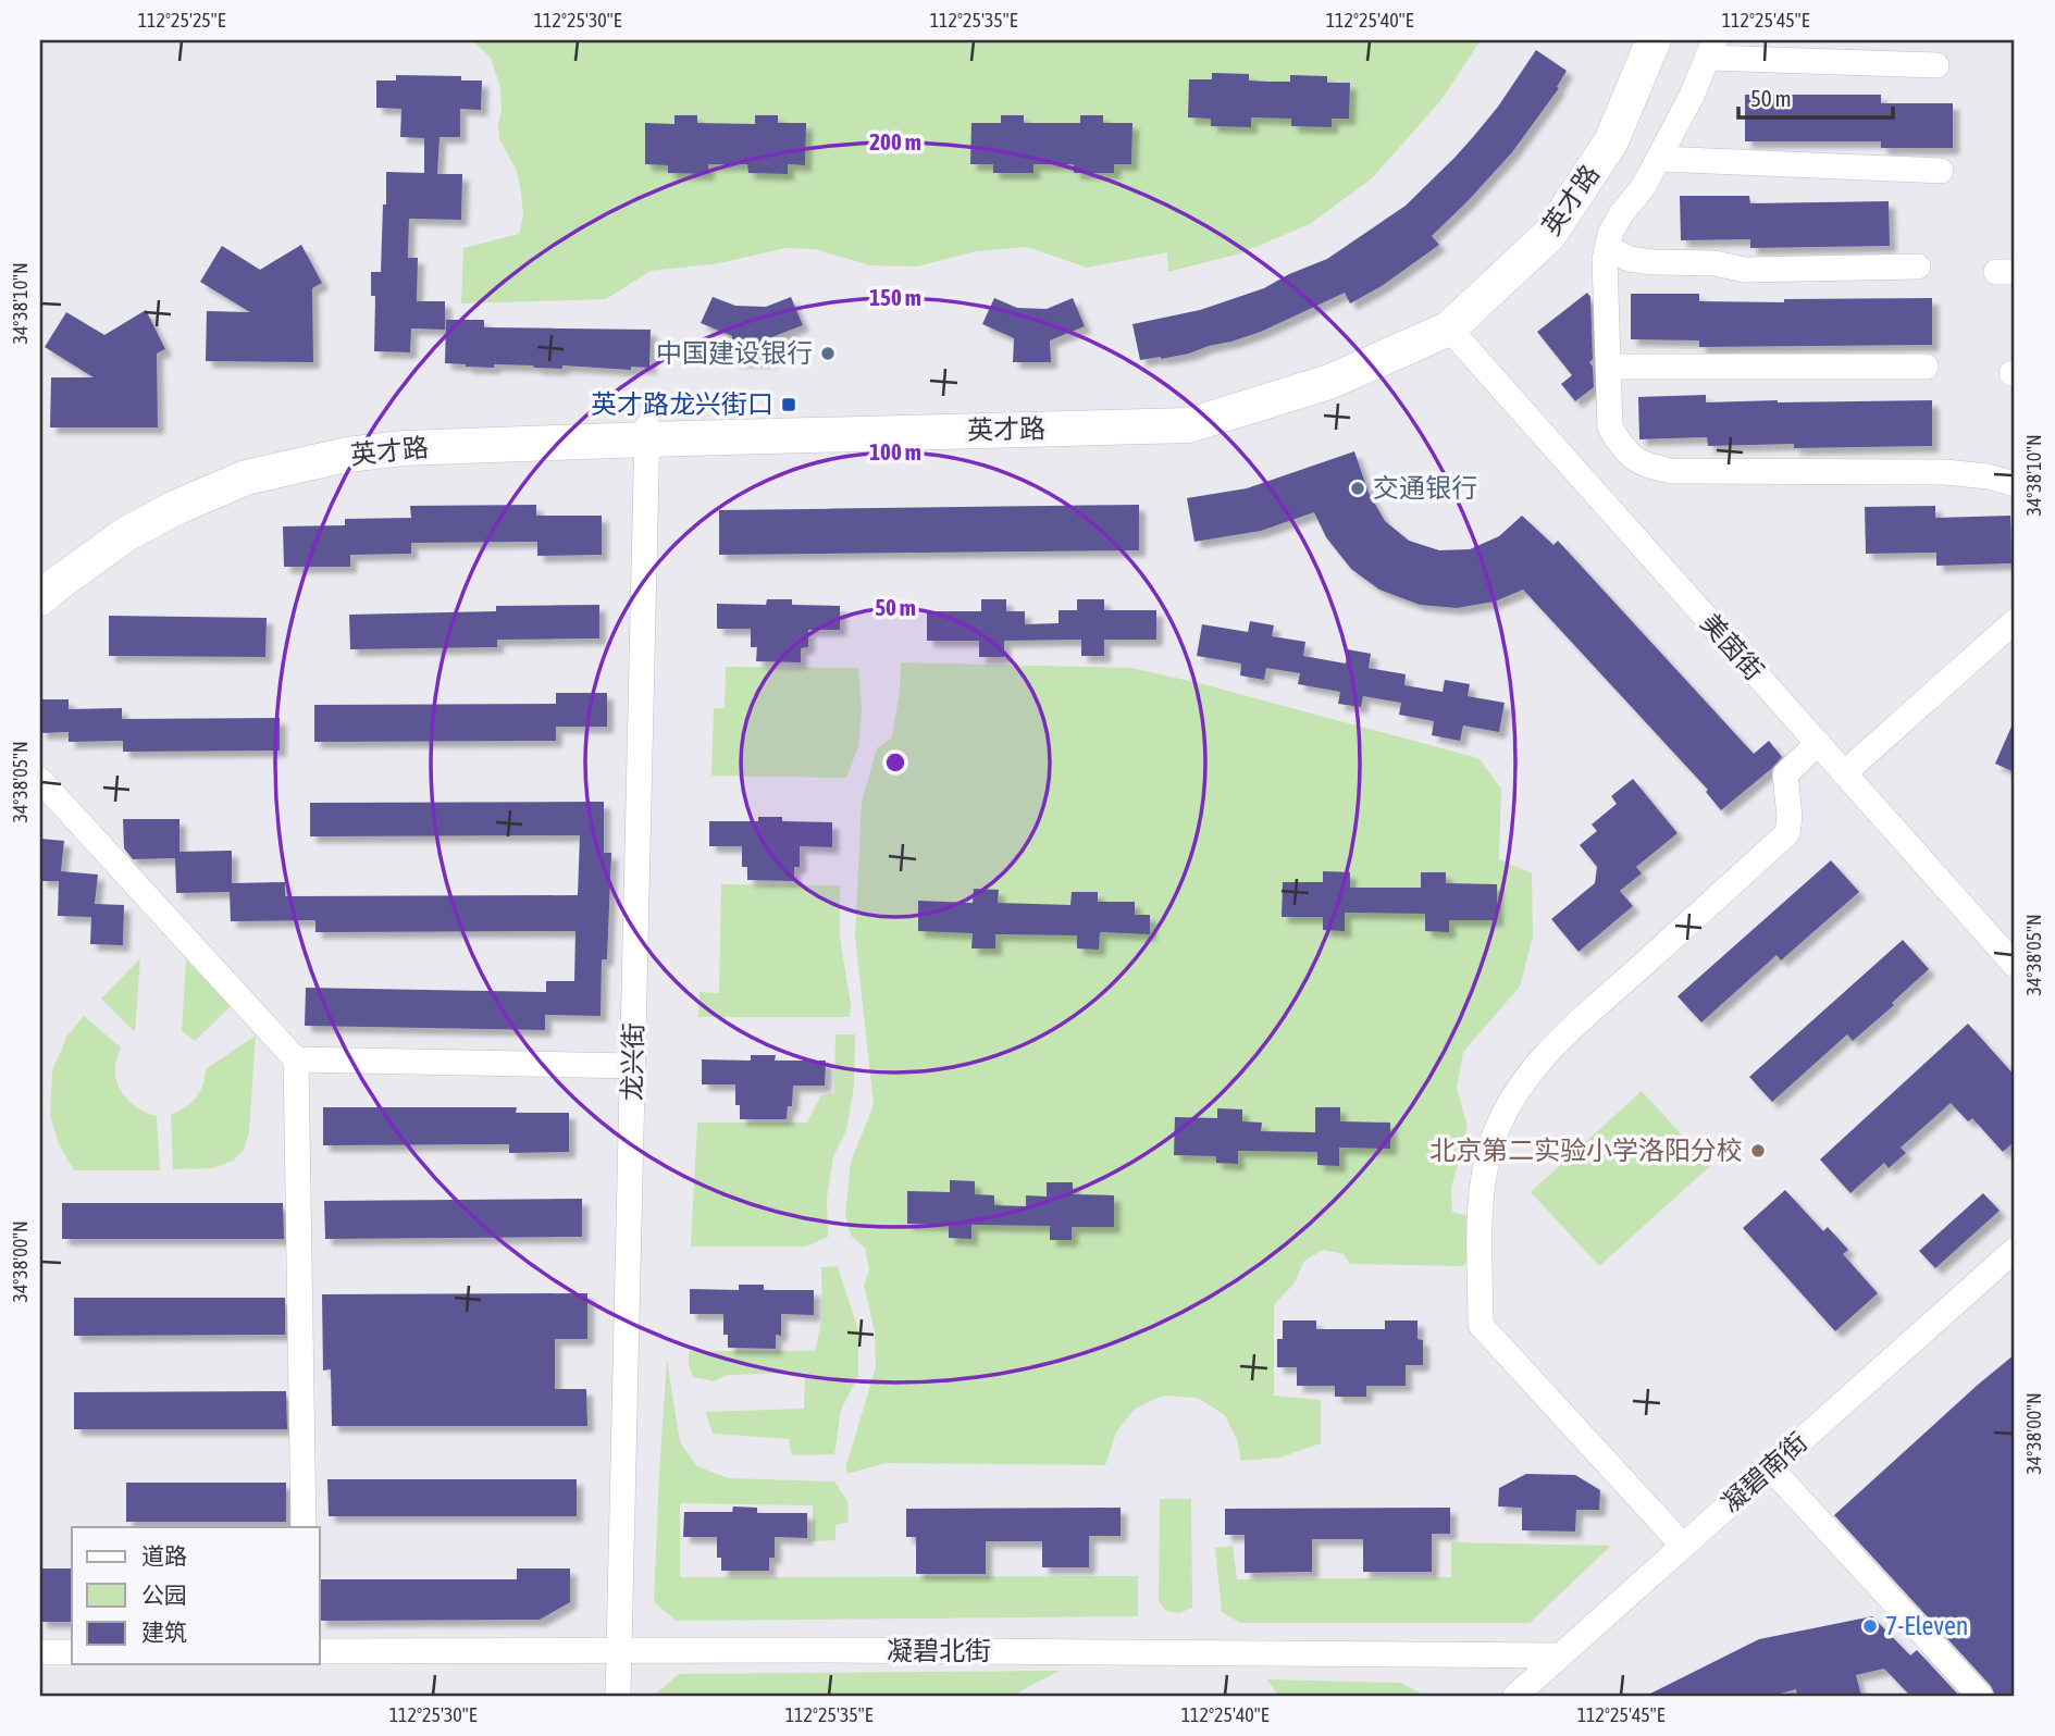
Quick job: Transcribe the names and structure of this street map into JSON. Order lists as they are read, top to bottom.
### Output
{
  "streets": {
    "main road": ["英才路"],
    "street": [
      "美茵街",
      "龙兴街",
      "凝碧南街",
      "凝碧北街"
    ]
  },
  "crossings": [
    ["英才路", "美茵街"],
    ["英才路", "龙兴街"],
    ["龙兴街", "凝碧北街"],
    ["凝碧南街", "凝碧北街"]
  ],
  "places": {
    "other": [
      "中国建设银行",
      "交通银行",
      "北京第二实验小学洛阳分校",
      "7-Eleven"
    ],
    "transit": ["英才路龙兴街口"]
  },
  "legend": ["道路", "公园", "建筑"],
  "scale_bar": "50 m",
  "coordinates": [
    "112°25'25\"E",
    "112°25'30\"E",
    "112°25'35\"E",
    "112°25'40\"E",
    "112°25'45\"E",
    "34°38'10\"N",
    "34°38'05\"N",
    "34°38'00\"N"
  ],
  "rings": [
    "200 m",
    "150 m",
    "100 m",
    "50 m"
  ]
}
